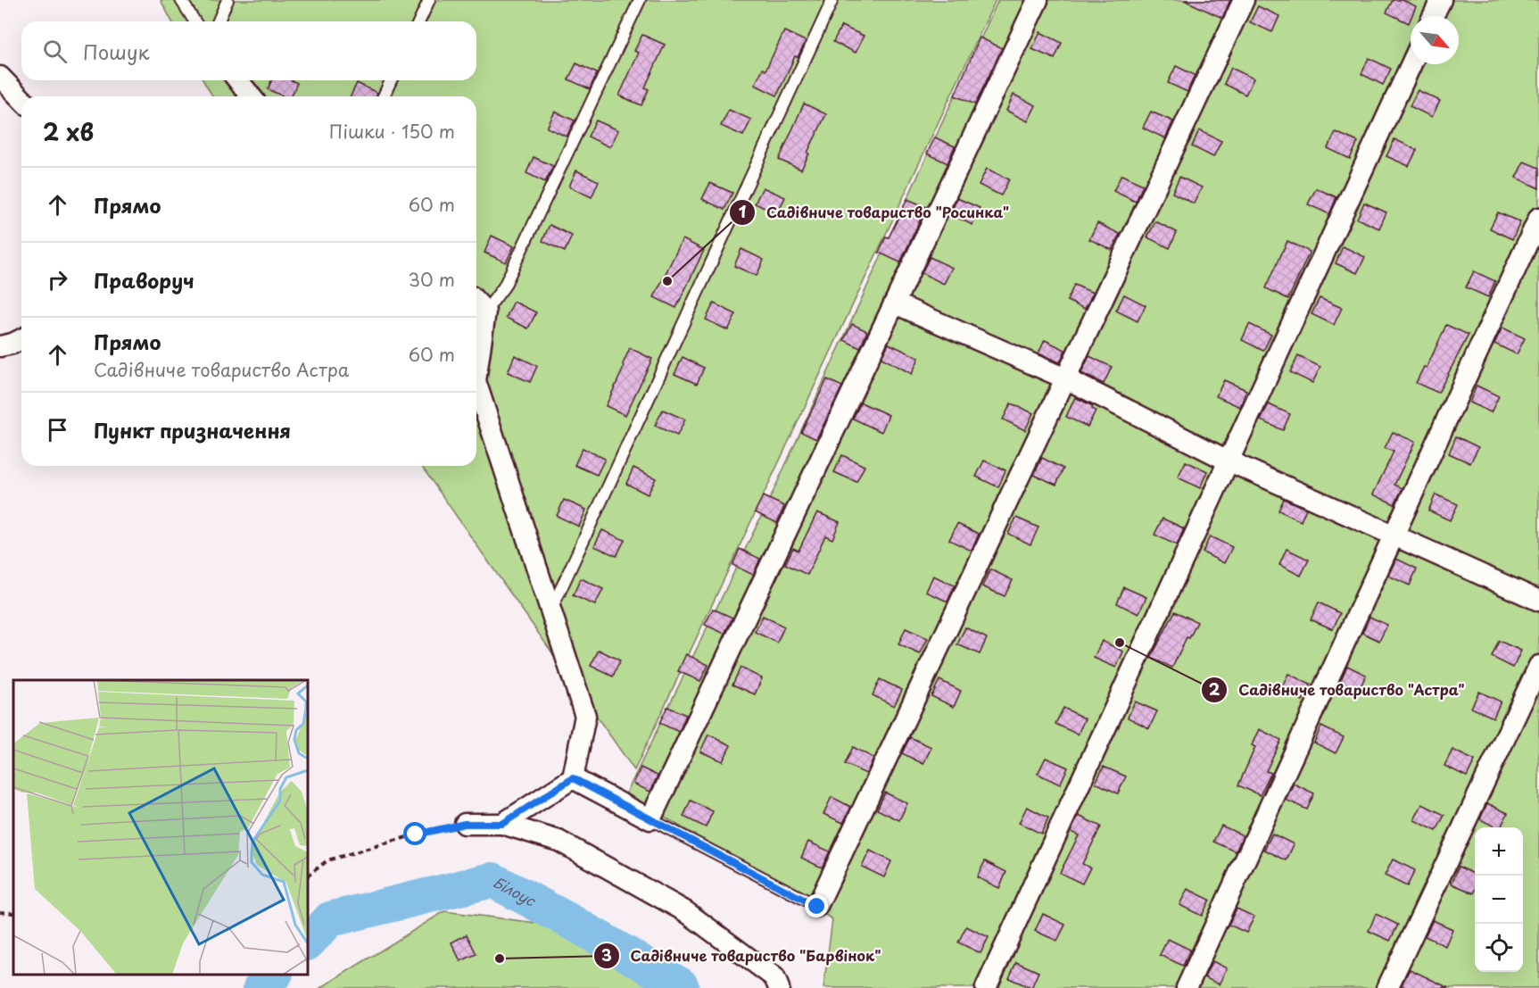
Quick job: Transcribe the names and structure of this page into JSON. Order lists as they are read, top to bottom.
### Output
{
  "water": ["Білоус"],
  "places": ["Садівниче товариство \"Росинка\"", "Садівниче товариство \"Астра\"", "Садівниче товариство \"Барвінок\""],
  "north": "bottom right",
  "page": {
    "search": "Пошук",
    "heading": ["2 хв", "Пішки · 150 m"],
    "list": [
      ["Прямо", "60 m"],
      ["Праворуч", "30 m"],
      ["Прямо", "Садівниче товариство Астра", "60 m"],
      "Пункт призначення"
    ],
    "map_buttons": ["+", "−"]
  }
}
